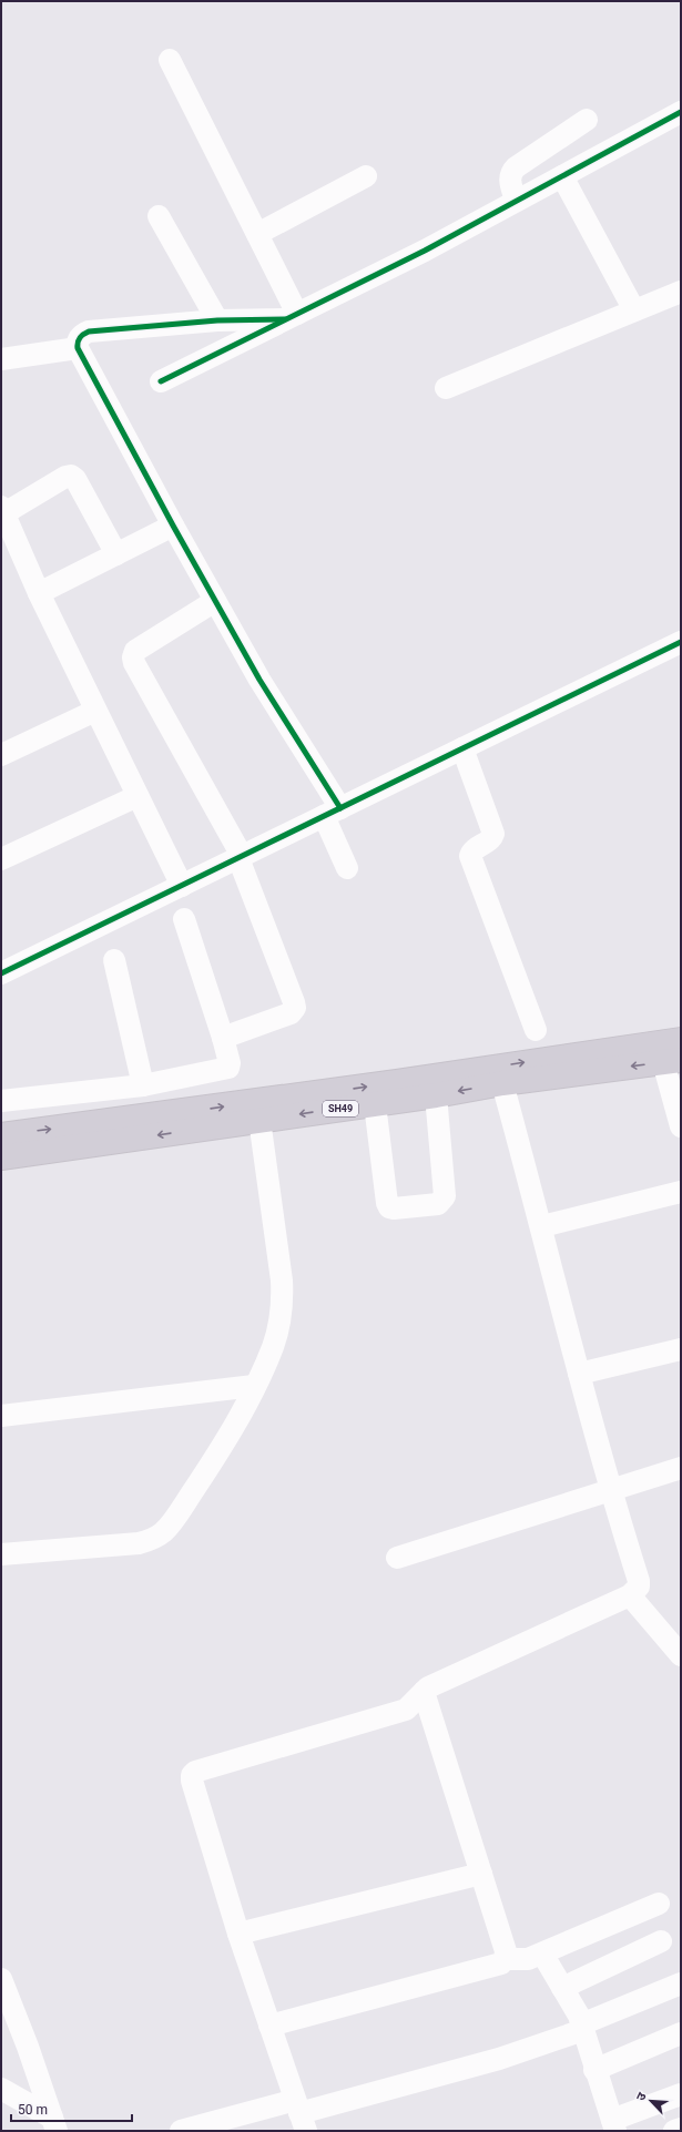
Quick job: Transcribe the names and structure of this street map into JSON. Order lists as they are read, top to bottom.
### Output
{
  "streets": {
    "main road": ["SH49"]
  },
  "scale_bar": "50 m",
  "north": "top left"
}
